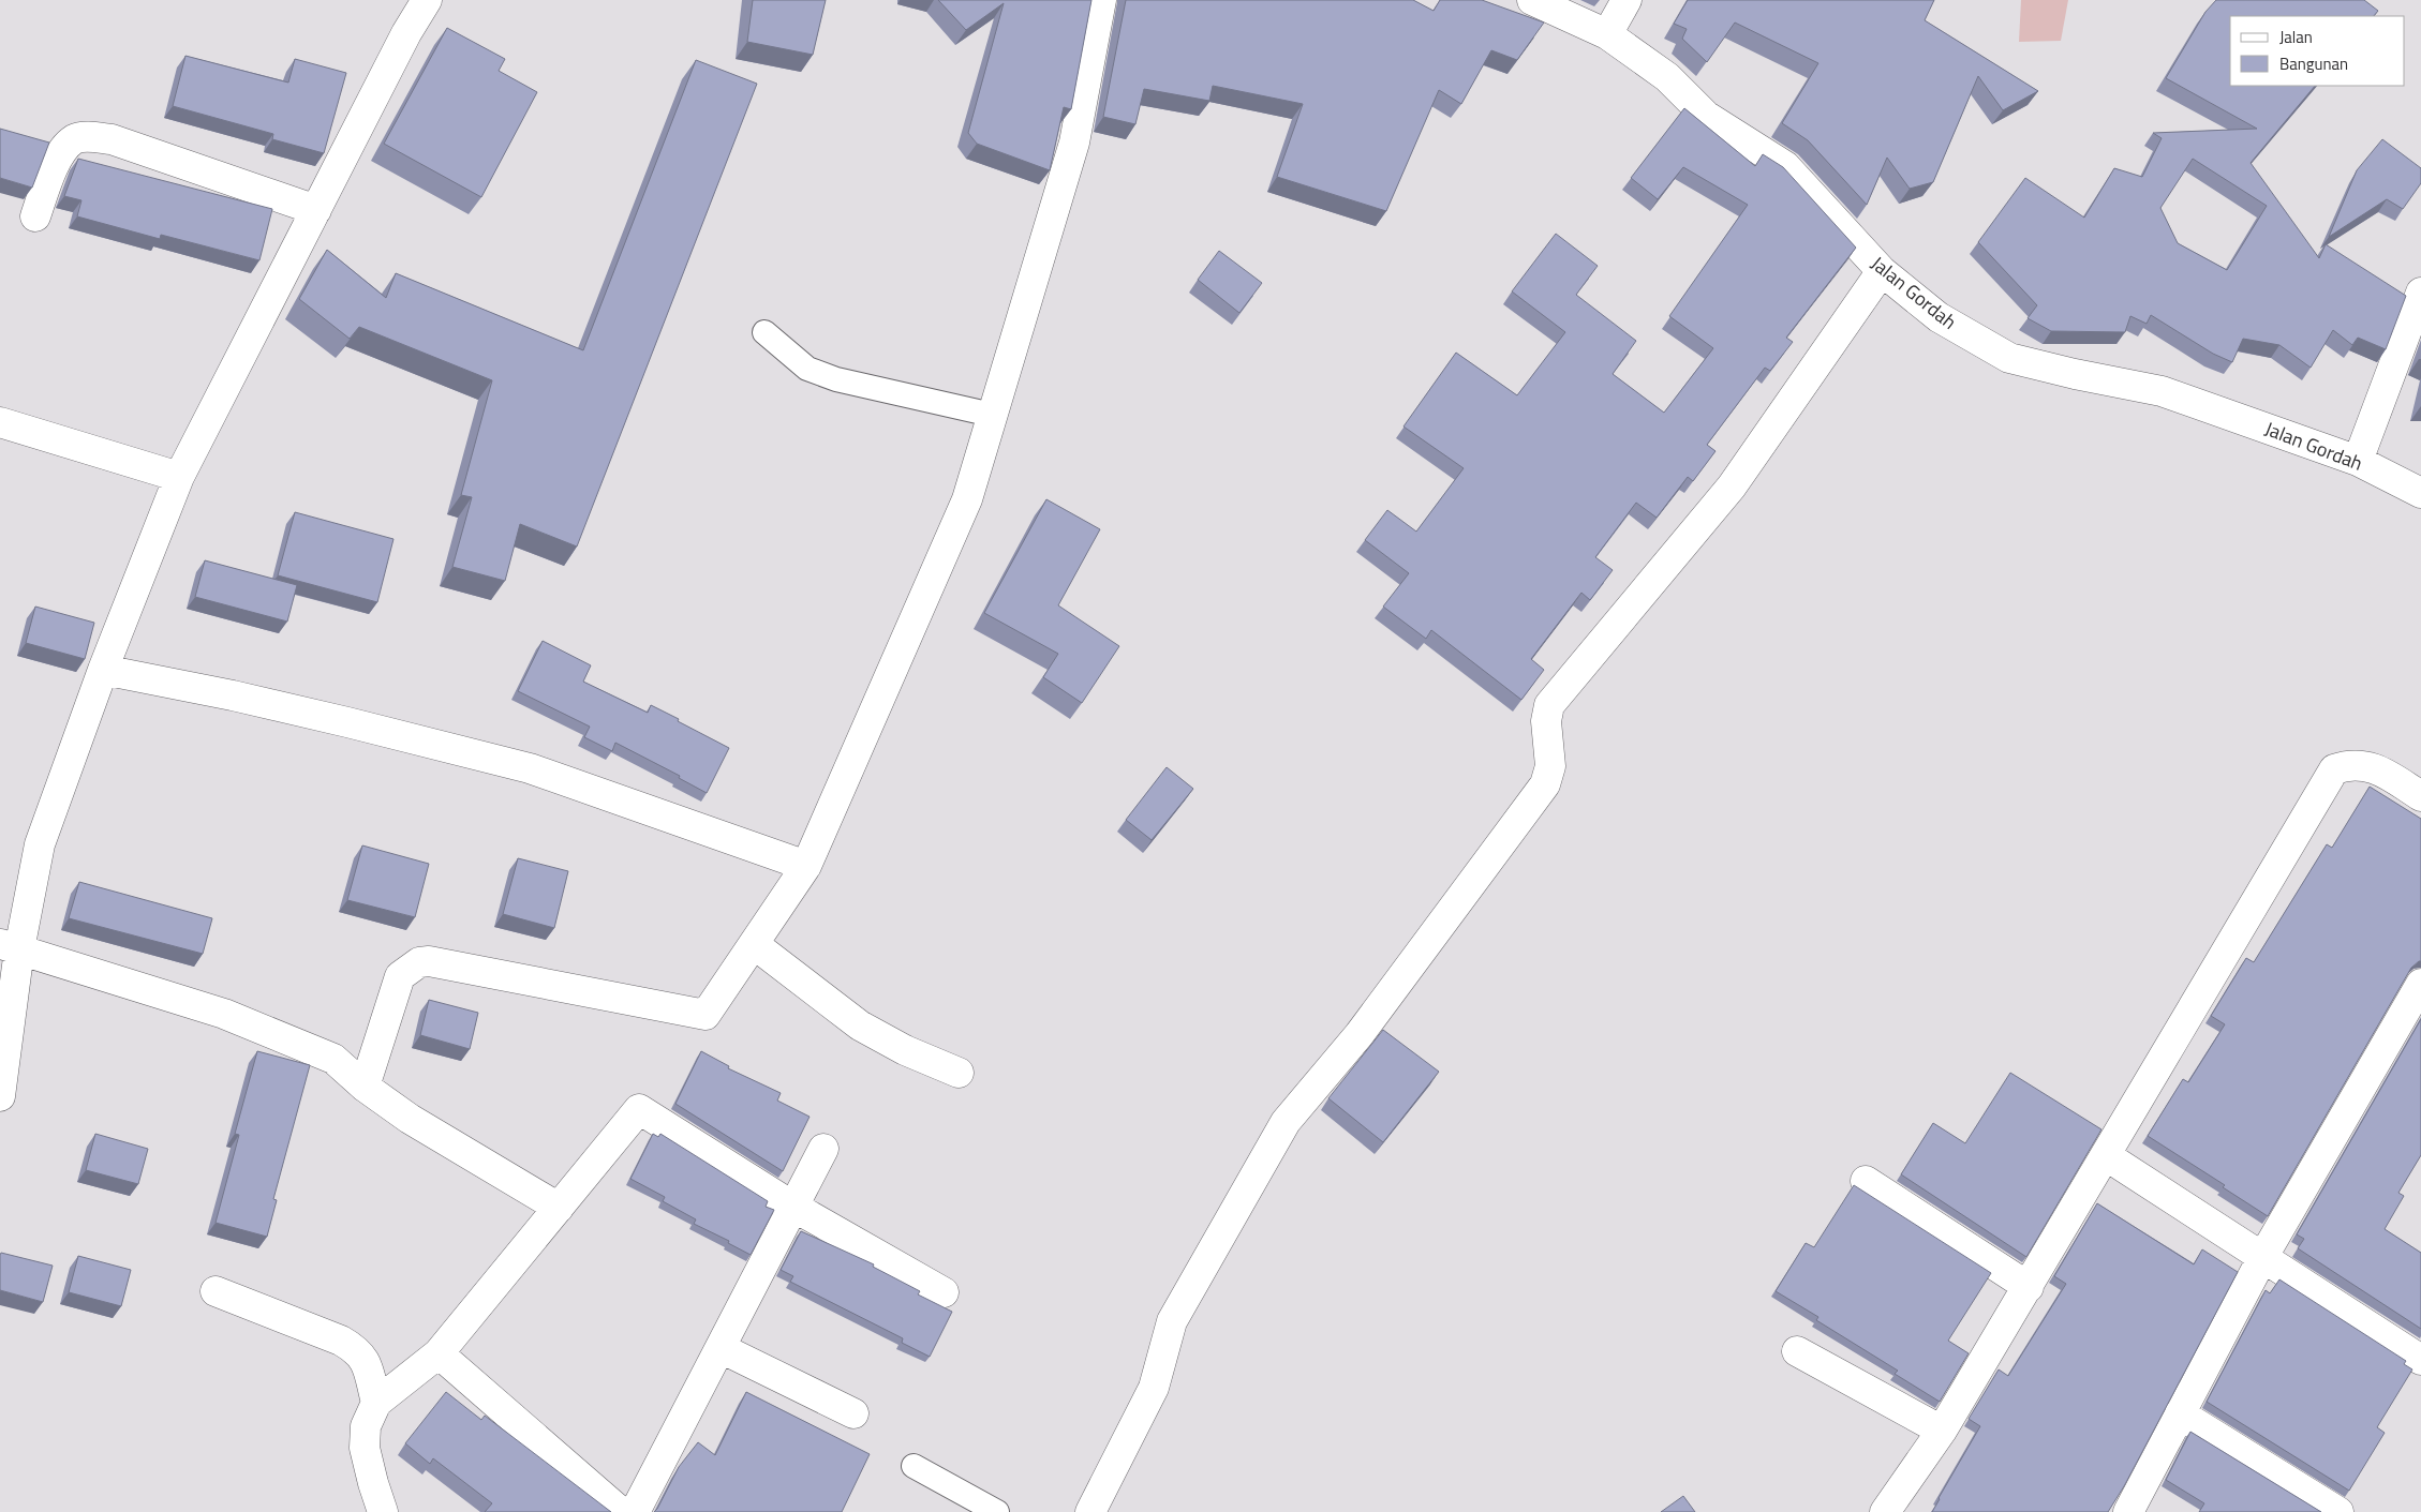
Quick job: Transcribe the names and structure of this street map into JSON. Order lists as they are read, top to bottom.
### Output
{
  "streets": {
    "street": ["Jalan Gordah"]
  },
  "legend": ["Jalan", "Bangunan"]
}
